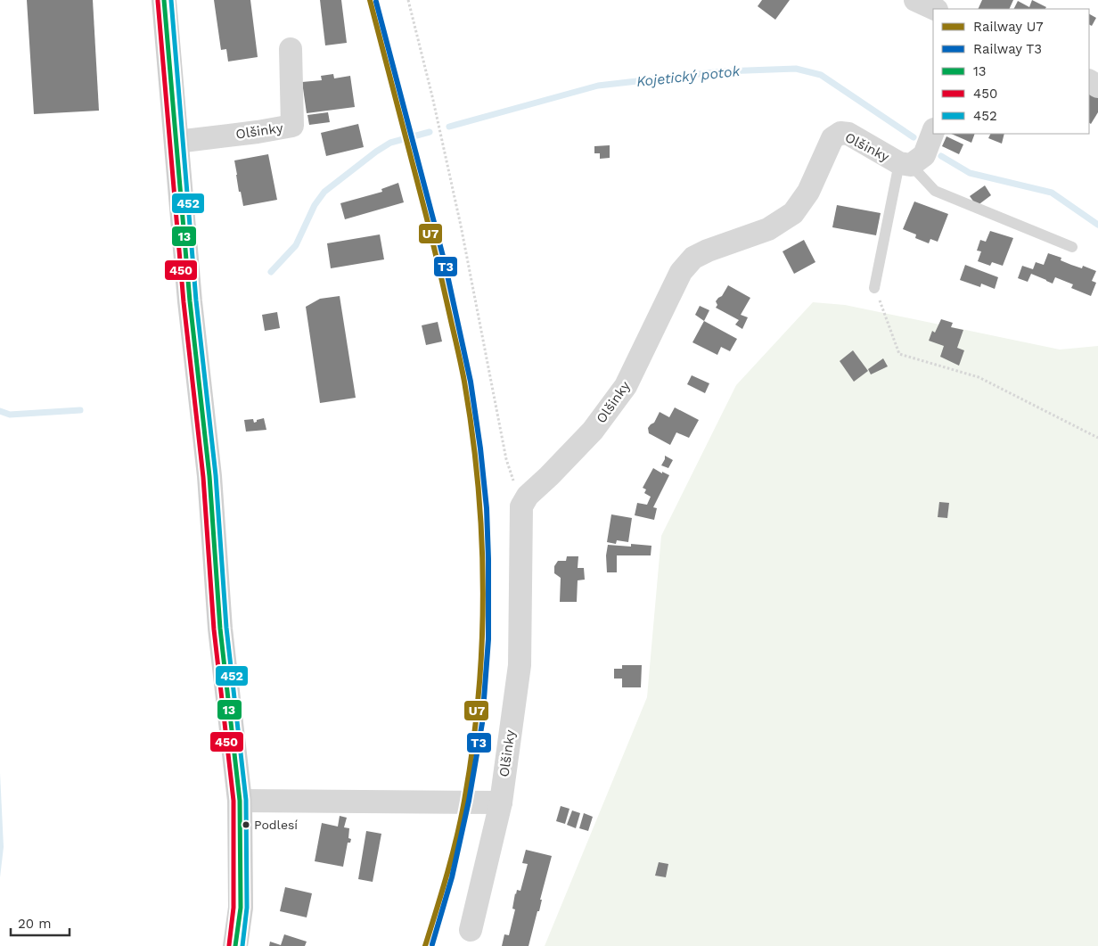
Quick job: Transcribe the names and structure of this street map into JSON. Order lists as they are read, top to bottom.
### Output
{
  "streets": {
    "street": ["Olšinky"]
  },
  "water": ["Kojetický potok"],
  "places": ["Podlesí"],
  "lines": [
    "rail line U7",
    "transit line 13",
    "transit line 452",
    "transit line 450",
    "rail line T3"
  ],
  "legend": [
    "Railway U7",
    "Railway T3",
    "13",
    "450",
    "452"
  ],
  "scale_bar": "20 m"
}
